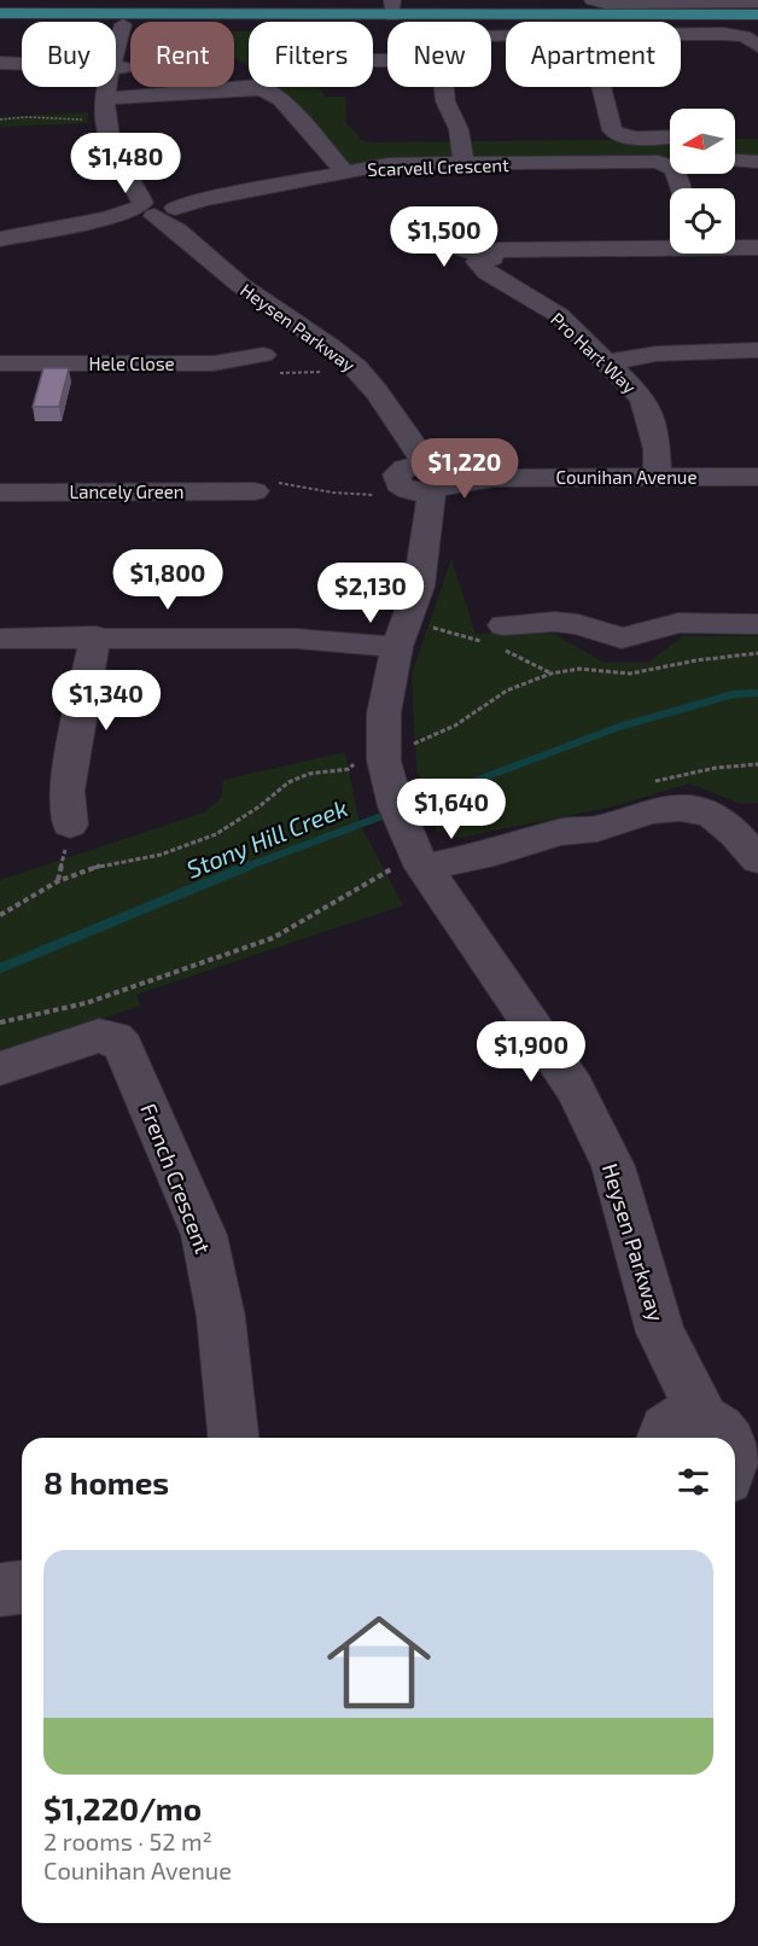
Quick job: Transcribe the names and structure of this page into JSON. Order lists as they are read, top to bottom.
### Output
{
  "streets": {
    "street": [
      "Scarvell Crescent",
      "Heysen Parkway",
      "Pro Hart Way",
      "Hele Close",
      "Counihan Avenue",
      "Lancely Green",
      "French Crescent"
    ]
  },
  "crossings": [
    ["Scarvell Crescent", "Heysen Parkway"],
    ["Heysen Parkway", "Counihan Avenue"],
    ["Pro Hart Way", "Counihan Avenue"]
  ],
  "water": ["Stony Hill Creek"],
  "north": "left",
  "page": {
    "chip": [
      "Buy",
      "Rent",
      "Filters",
      "New",
      "Apartment"
    ],
    "price": [
      "$1,480",
      "$1,500",
      "$1,220",
      "$1,800",
      "$2,130",
      "$1,340",
      "$1,640",
      "$1,900"
    ],
    "heading": "8 homes",
    "list": [
      {
        "name": "$1,220/mo",
        "note": "2 rooms · 52 m² · Counihan Avenue"
      }
    ]
  }
}
